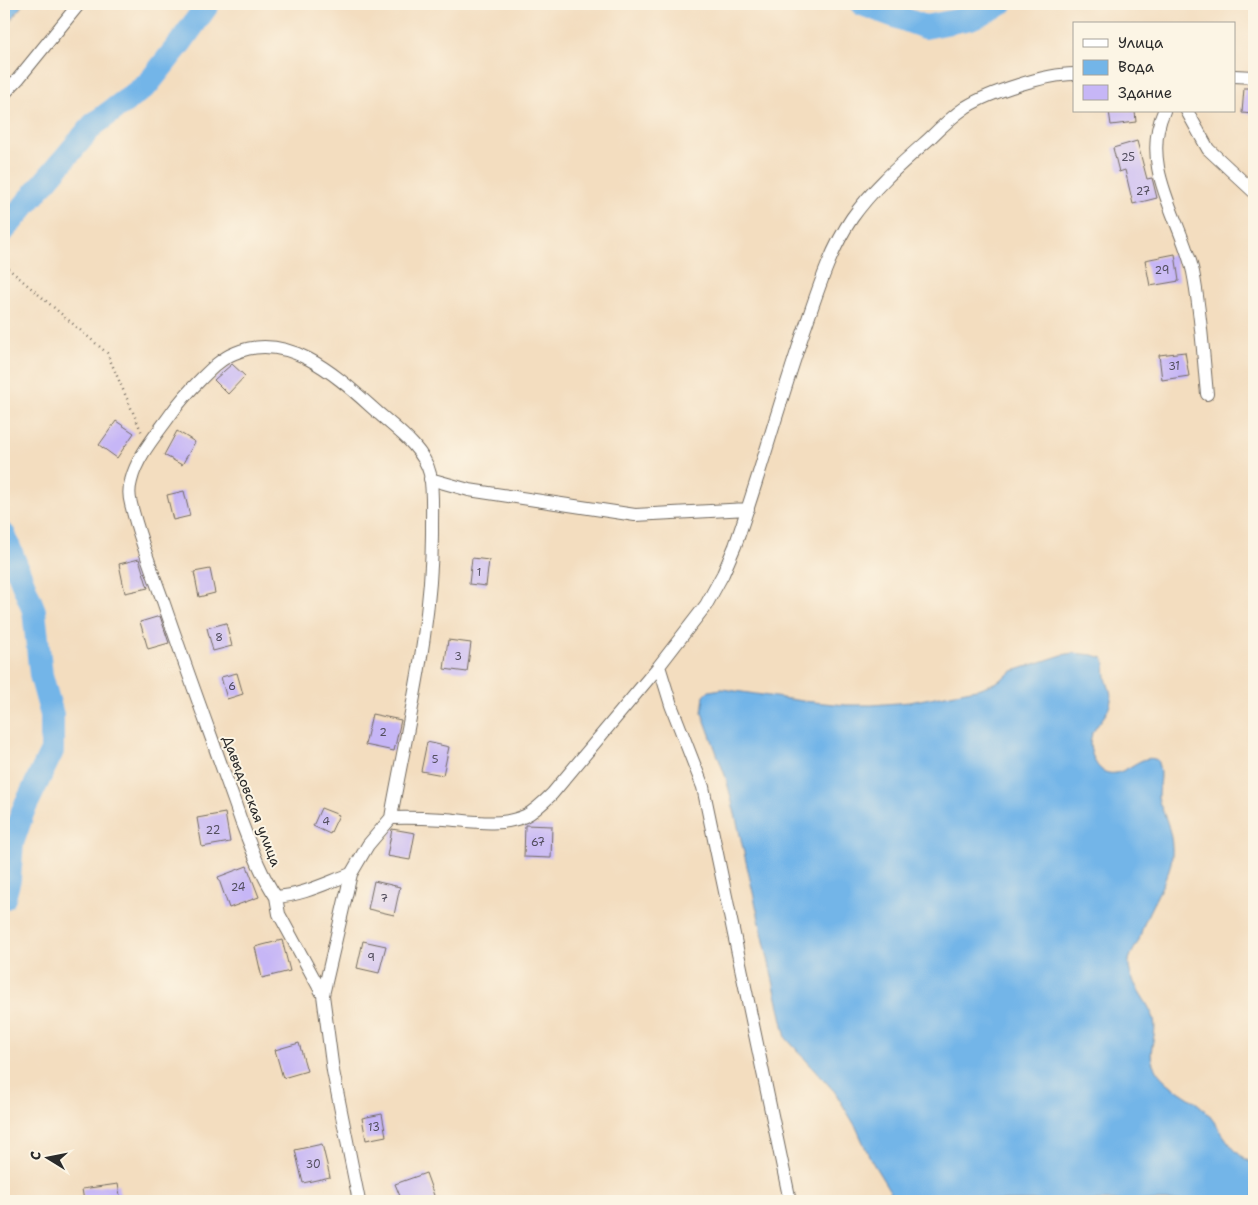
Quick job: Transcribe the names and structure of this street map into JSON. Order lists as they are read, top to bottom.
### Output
{
  "streets": {
    "street": ["Давыдовская улица"]
  },
  "house_numbers": [
    "25",
    "27",
    "29",
    "31",
    "1",
    "8",
    "3",
    "6",
    "2",
    "5",
    "4",
    "22",
    "67",
    "24",
    "7",
    "9",
    "13",
    "30"
  ],
  "legend": ["Улица", "Вода", "Здание"],
  "north": "left"
}
